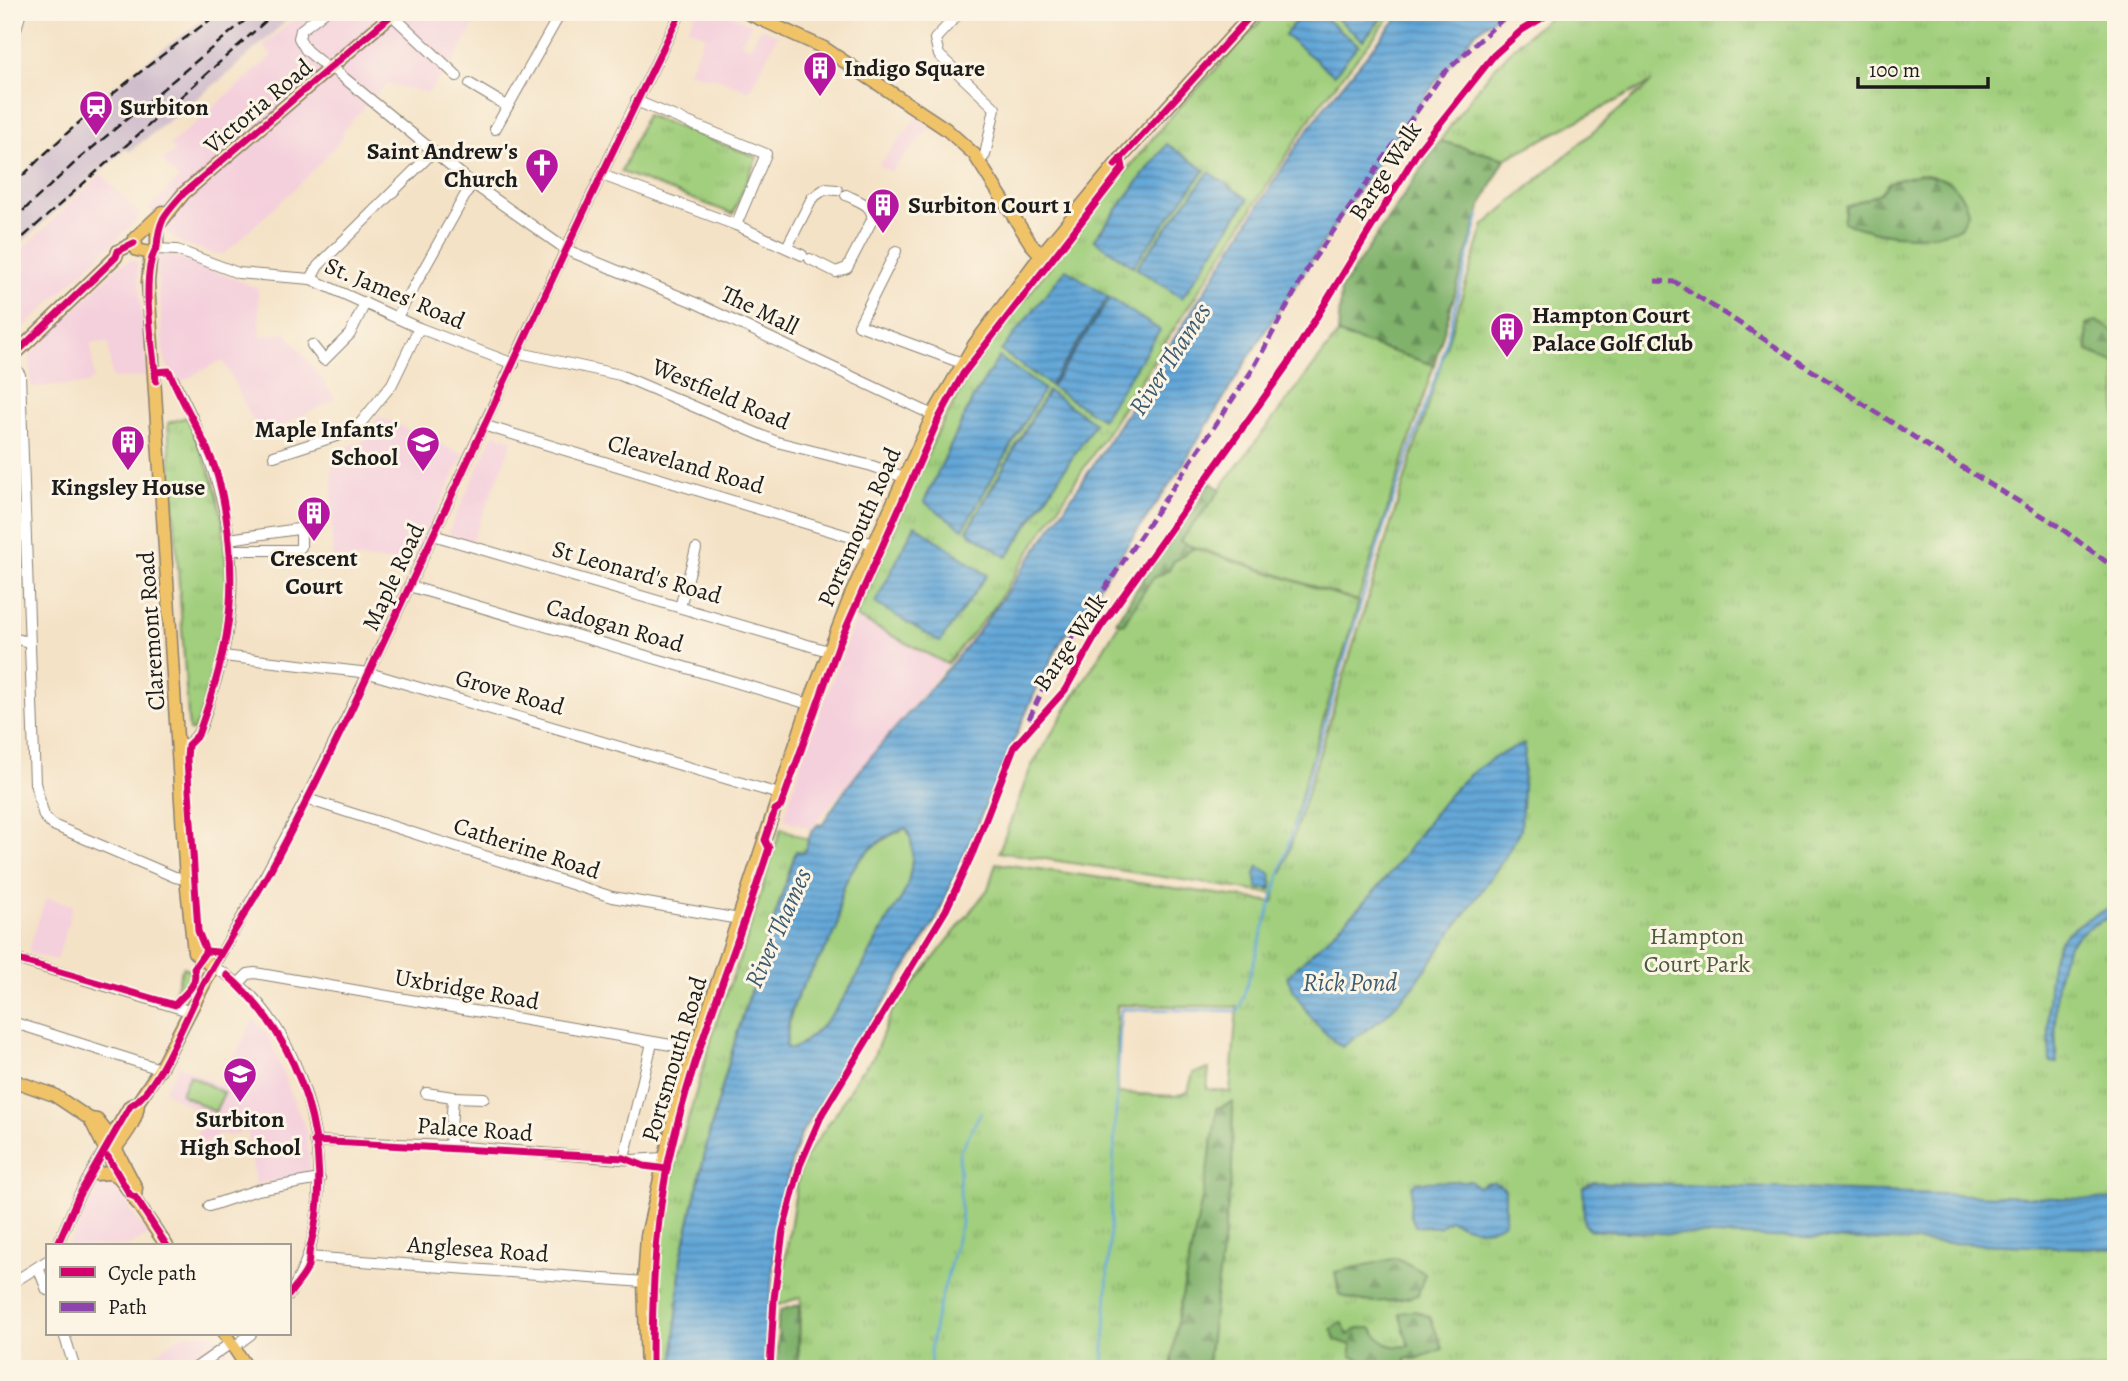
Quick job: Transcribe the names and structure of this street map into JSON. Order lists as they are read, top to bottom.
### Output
{
  "streets": {
    "main road": [
      "Victoria Road",
      "Portsmouth Road",
      "Maple Road",
      "Claremont Road"
    ],
    "street": [
      "St. James' Road",
      "The Mall",
      "Westfield Road",
      "Cleaveland Road",
      "St Leonard's Road",
      "Cadogan Road",
      "Grove Road",
      "Catherine Road",
      "Uxbridge Road",
      "Palace Road",
      "Anglesea Road"
    ],
    "cycle path": ["Barge Walk"]
  },
  "crossings": [
    ["Victoria Road", "St. James' Road"],
    ["Victoria Road", "The Mall"],
    ["Victoria Road", "Claremont Road"],
    ["St. James' Road", "Maple Road"],
    ["St. James' Road", "Claremont Road"],
    ["The Mall", "Portsmouth Road"],
    ["The Mall", "Maple Road"],
    ["Westfield Road", "Portsmouth Road"],
    ["Westfield Road", "Maple Road"],
    ["Cleaveland Road", "Portsmouth Road"],
    ["Cleaveland Road", "Maple Road"],
    ["Portsmouth Road", "St Leonard's Road"],
    ["Portsmouth Road", "Cadogan Road"],
    ["Portsmouth Road", "Grove Road"],
    ["Portsmouth Road", "Catherine Road"],
    ["Portsmouth Road", "Uxbridge Road"],
    ["Portsmouth Road", "Palace Road"],
    ["Portsmouth Road", "Anglesea Road"],
    ["St Leonard's Road", "Maple Road"],
    ["Maple Road", "Cadogan Road"],
    ["Maple Road", "Claremont Road"],
    ["Maple Road", "Grove Road"],
    ["Maple Road", "Catherine Road"]
  ],
  "water": ["River Thames", "Rick Pond"],
  "parks": ["Hampton Court Park"],
  "places": {
    "building": [
      "Indigo Square",
      "Surbiton Court 1",
      "Hampton Court Palace Golf Club",
      "Kingsley House",
      "Crescent Court"
    ],
    "station": ["Surbiton"],
    "church": ["Saint Andrew's Church"],
    "school or university": ["Maple Infants' School", "Surbiton High School"]
  },
  "legend": ["Cycle path", "Path"],
  "scale_bar": "100 m"
}
